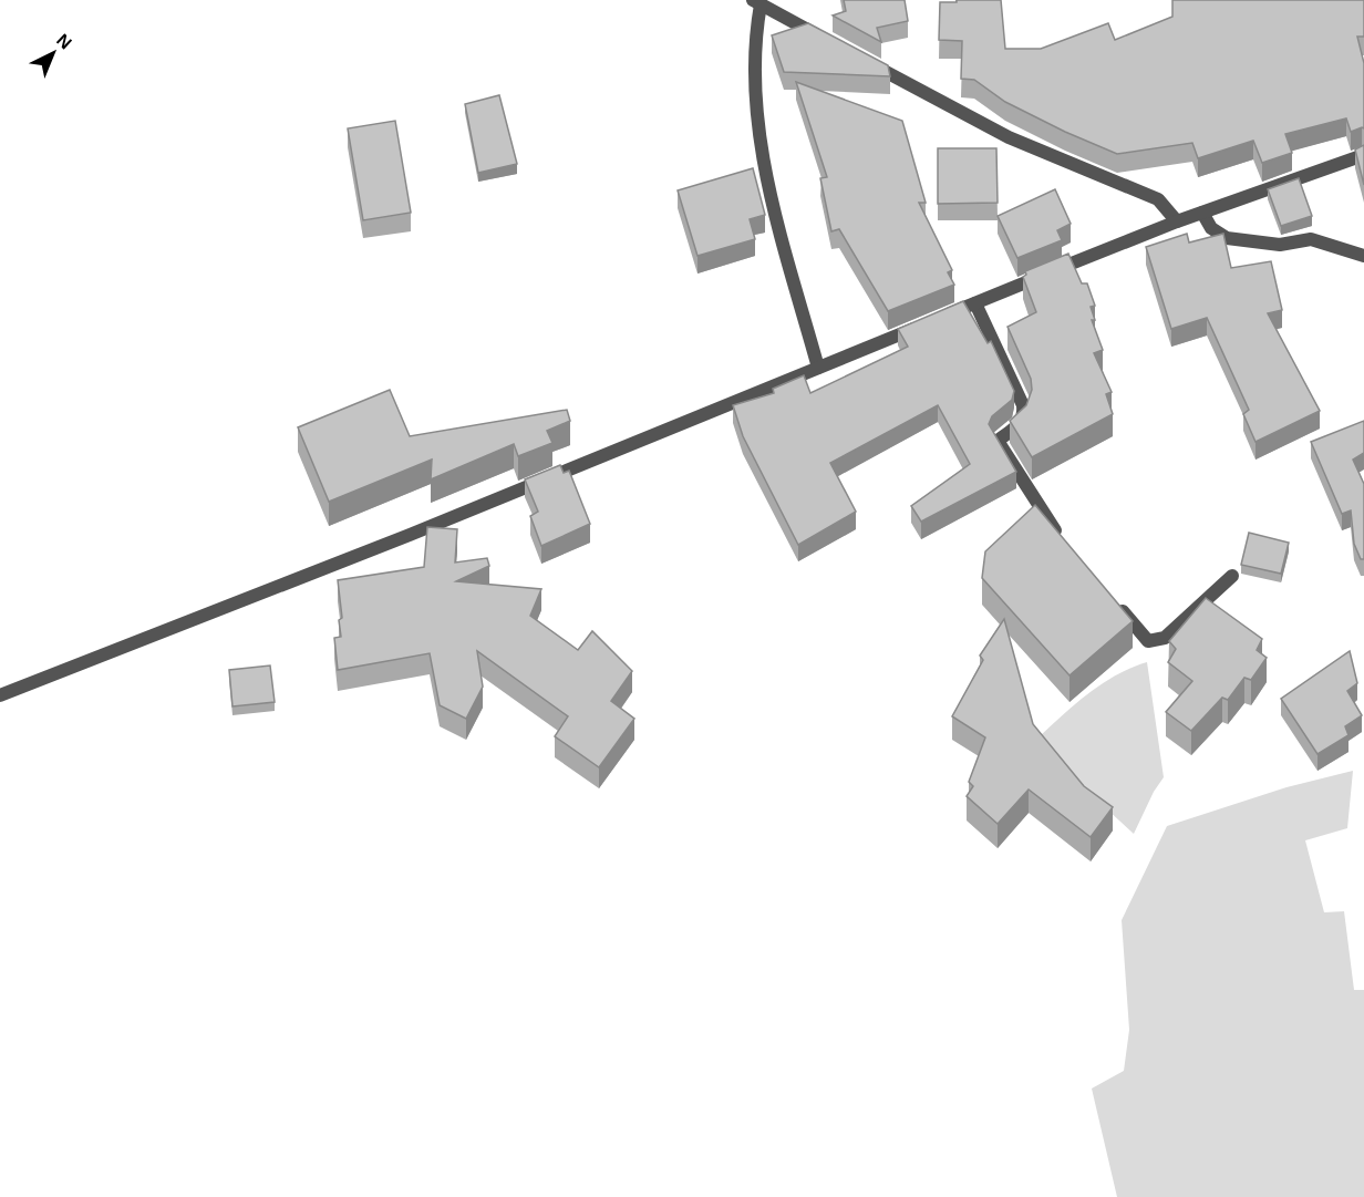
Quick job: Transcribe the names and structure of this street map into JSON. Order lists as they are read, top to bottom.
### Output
{
  "north": "top right"
}
